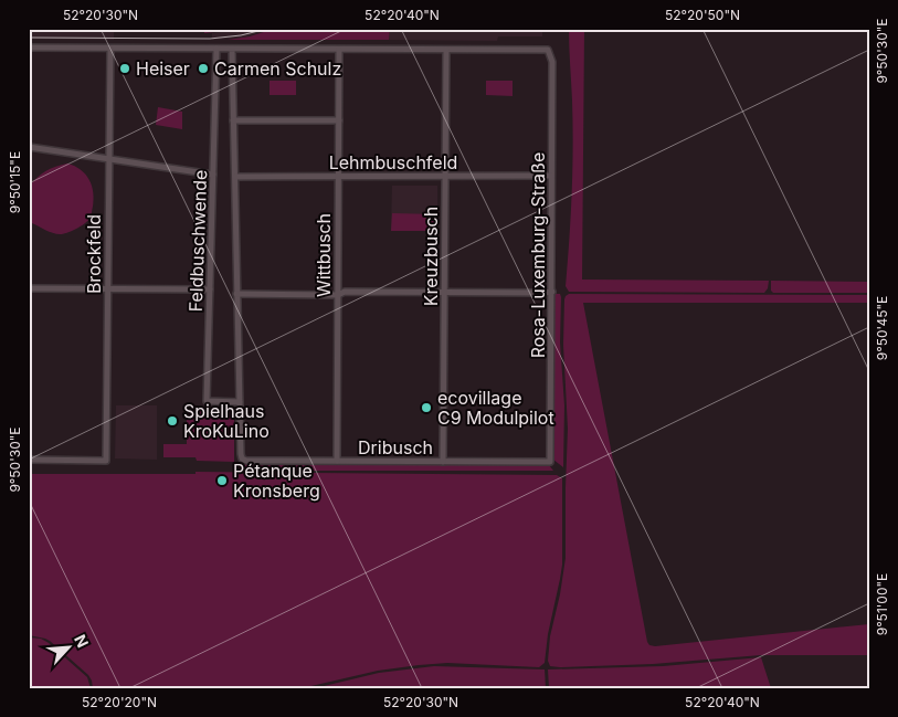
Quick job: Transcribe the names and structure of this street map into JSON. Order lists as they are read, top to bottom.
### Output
{
  "streets": {
    "street": [
      "Lehmbuschfeld",
      "Feldbuschwende",
      "Brockfeld",
      "Wittbusch",
      "Rosa-Luxemburg-Straße",
      "Kreuzbusch",
      "Dribusch"
    ]
  },
  "crossings": [
    ["Lehmbuschfeld", "Feldbuschwende"],
    ["Lehmbuschfeld", "Wittbusch"],
    ["Lehmbuschfeld", "Rosa-Luxemburg-Straße"],
    ["Lehmbuschfeld", "Kreuzbusch"],
    ["Feldbuschwende", "Dribusch"],
    ["Wittbusch", "Dribusch"],
    ["Rosa-Luxemburg-Straße", "Kreuzbusch"],
    ["Rosa-Luxemburg-Straße", "Dribusch"],
    ["Kreuzbusch", "Dribusch"]
  ],
  "places": [
    "Heiser",
    "Carmen Schulz",
    "ecovillage C9 Modulpilot",
    "Spielhaus KroKuLino",
    "Pétanque Kronsberg"
  ],
  "north": "top right",
  "coordinates": [
    "52°20'30\"N",
    "52°20'40\"N",
    "52°20'50\"N",
    "9°50'30\"E",
    "9°50'15\"E",
    "9°50'45\"E",
    "9°51'00\"E",
    "52°20'20\"N"
  ]
}
